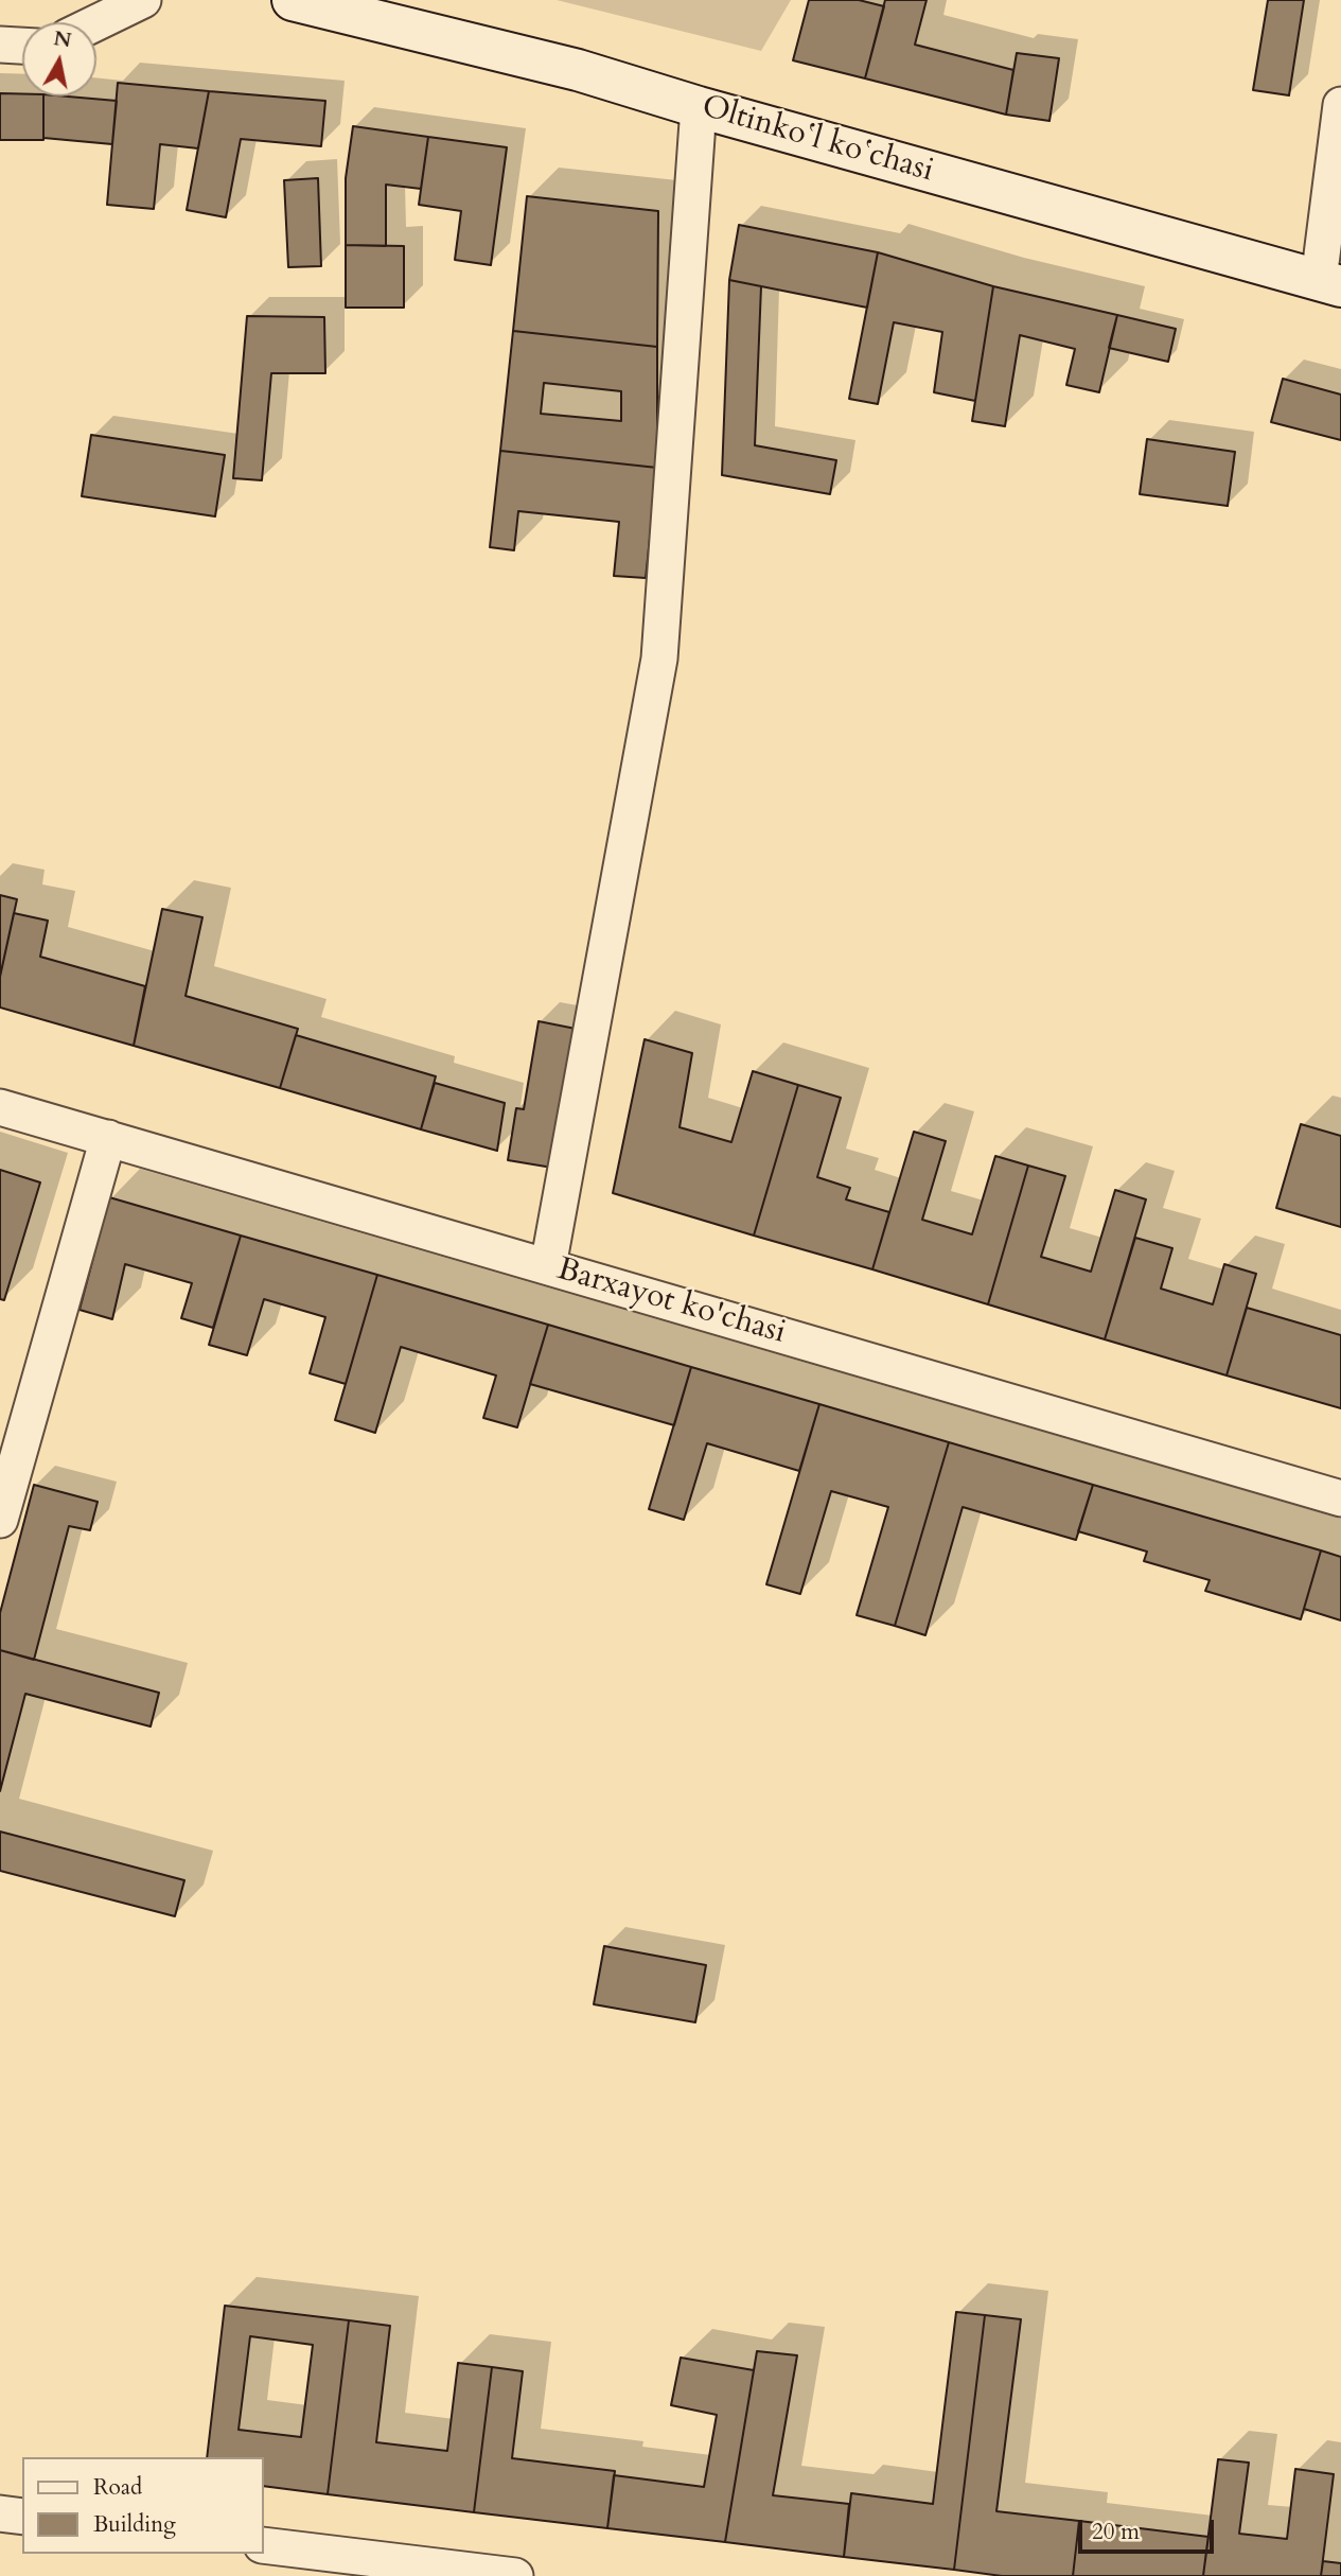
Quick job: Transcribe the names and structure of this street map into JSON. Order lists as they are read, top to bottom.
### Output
{
  "streets": {
    "main road": ["Oltinkoʻl koʻchasi"],
    "street": ["Barxayot ko'chasi"]
  },
  "legend": ["Road", "Building"],
  "scale_bar": "20 m",
  "north": "top"
}
